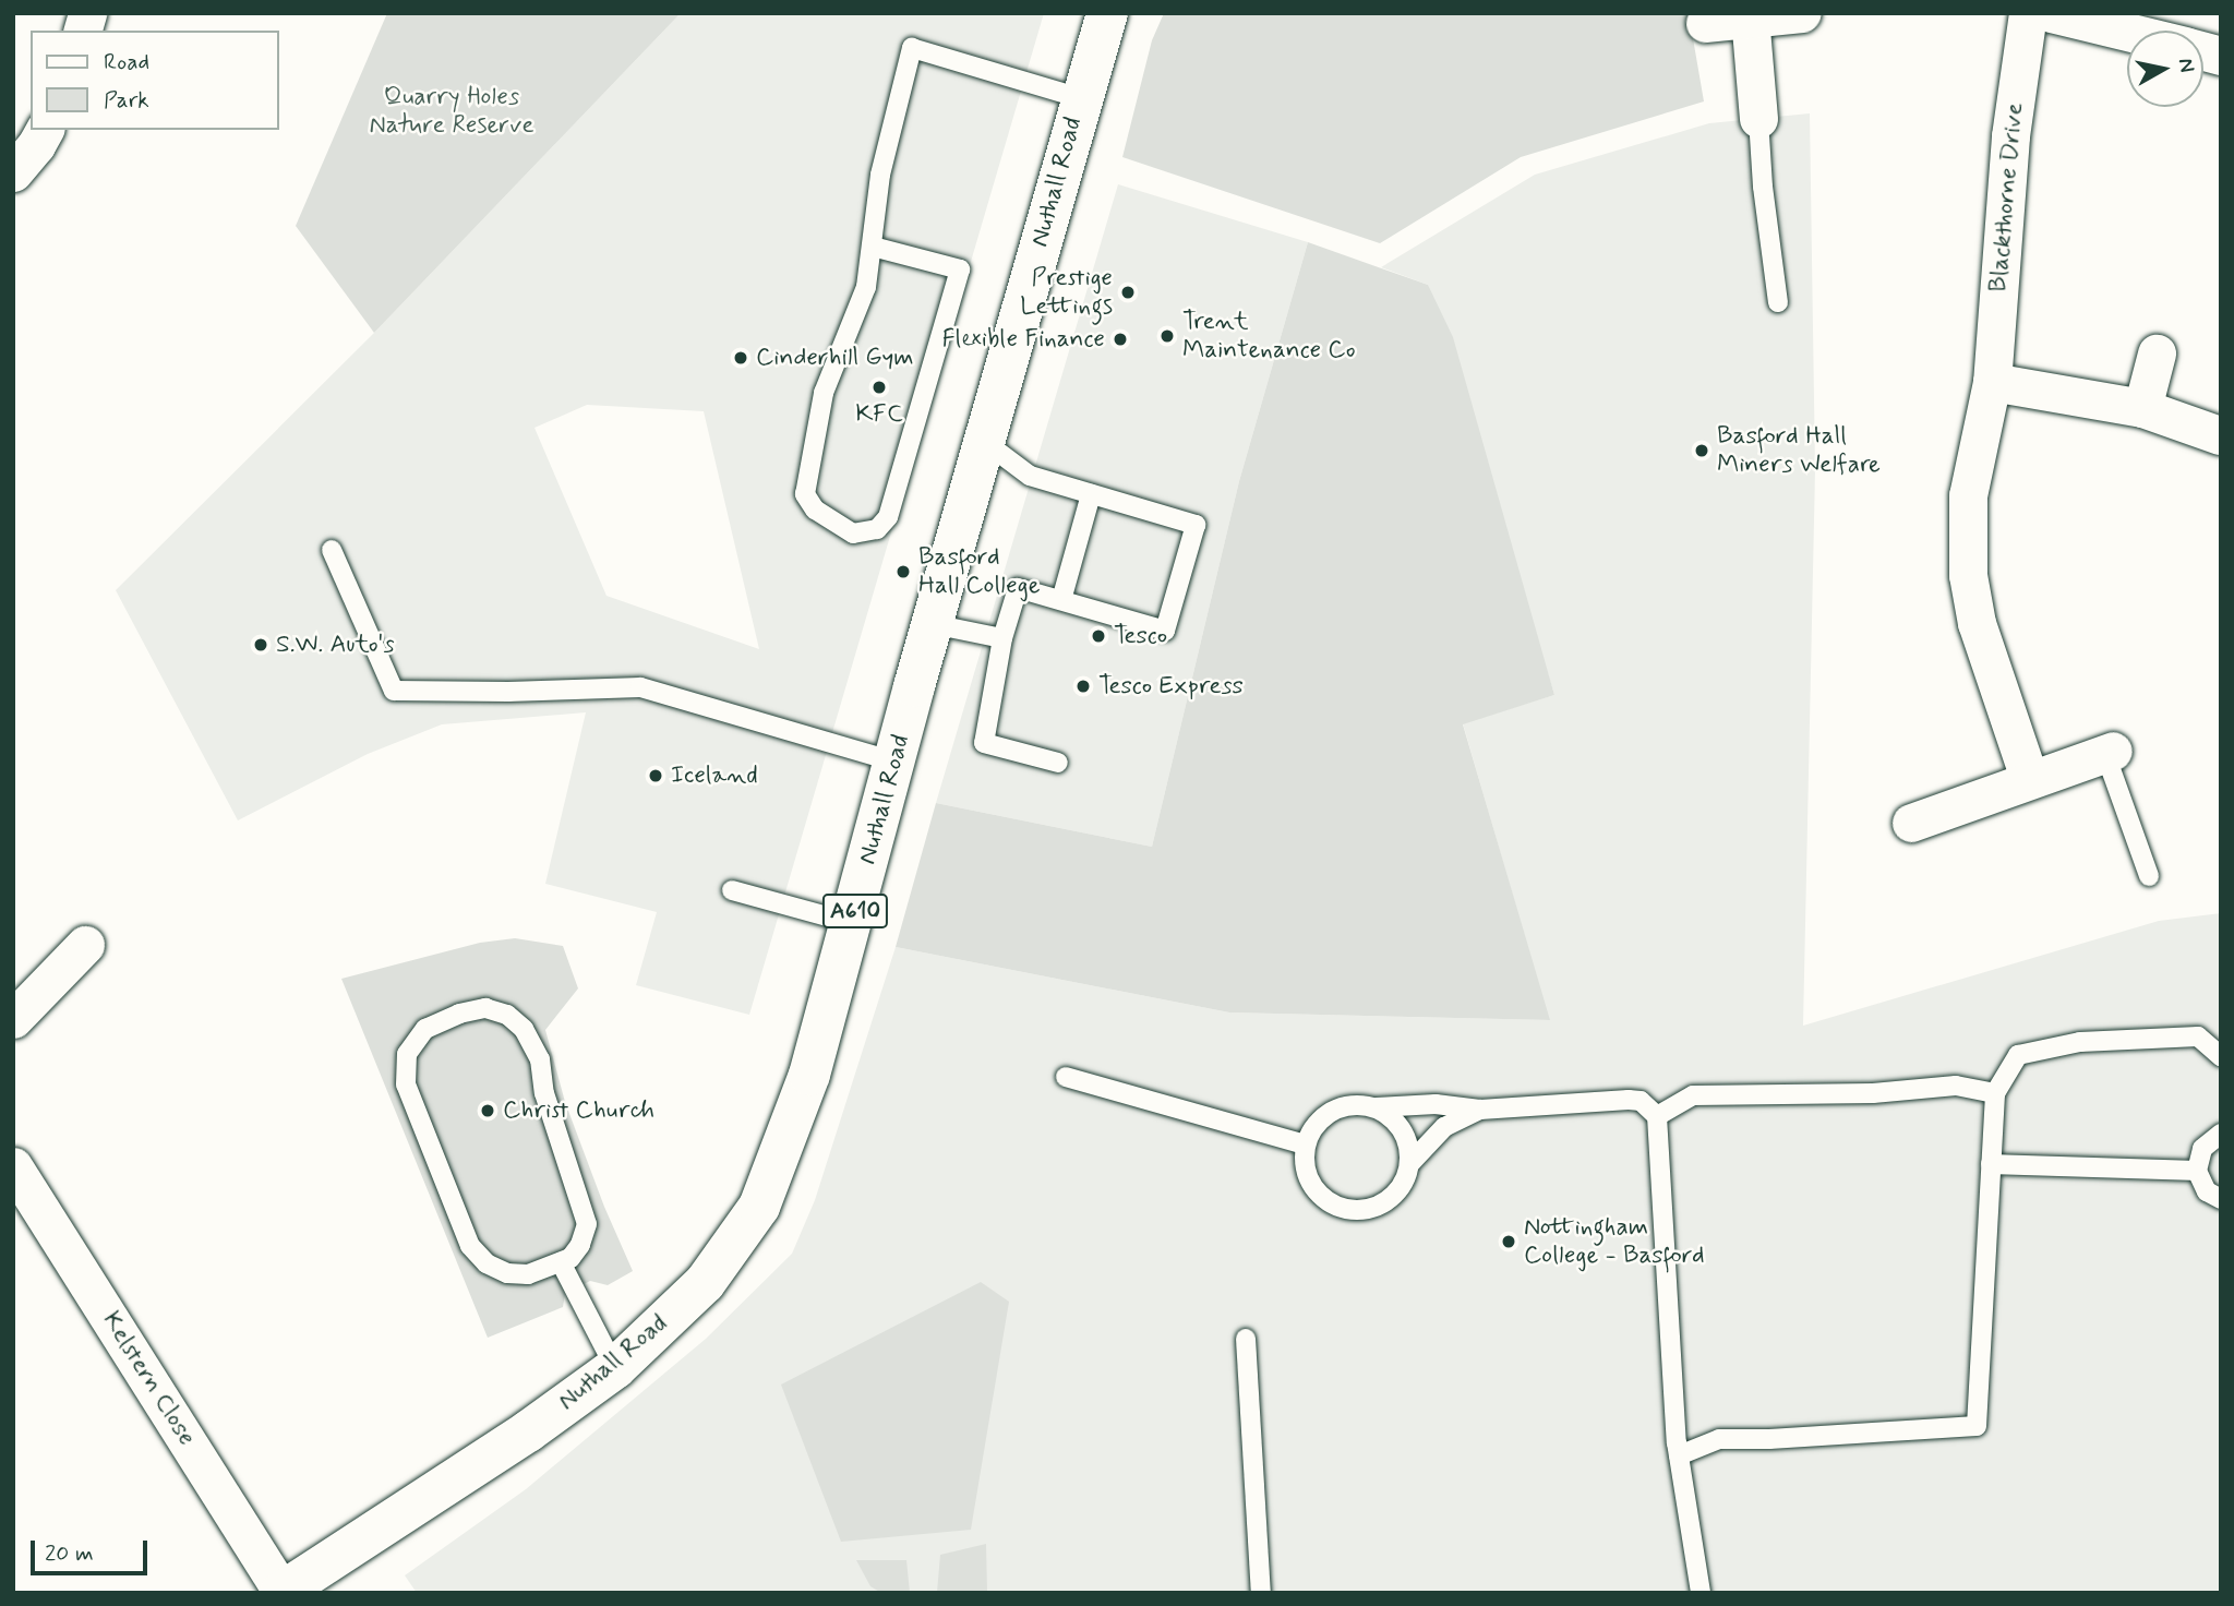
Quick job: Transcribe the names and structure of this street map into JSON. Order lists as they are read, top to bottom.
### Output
{
  "streets": {
    "highway": ["Nuthall Road", "A610"],
    "street": ["Blackthorne Drive", "Kelstern Close"]
  },
  "crossings": [
    ["Nuthall Road", "Kelstern Close"]
  ],
  "parks": ["Quarry Holes Nature Reserve"],
  "places": [
    "Prestige Lettings",
    "Trent Maintenance Co",
    "Flexible Finance",
    "Cinderhill Gym",
    "KFC",
    "Basford Hall Miners Welfare",
    "Basford Hall College",
    "Tesco",
    "S.W. Auto's",
    "Tesco Express",
    "Iceland",
    "Christ Church",
    "Nottingham College - Basford"
  ],
  "legend": ["Road", "Park"],
  "scale_bar": "20 m",
  "north": "right"
}
